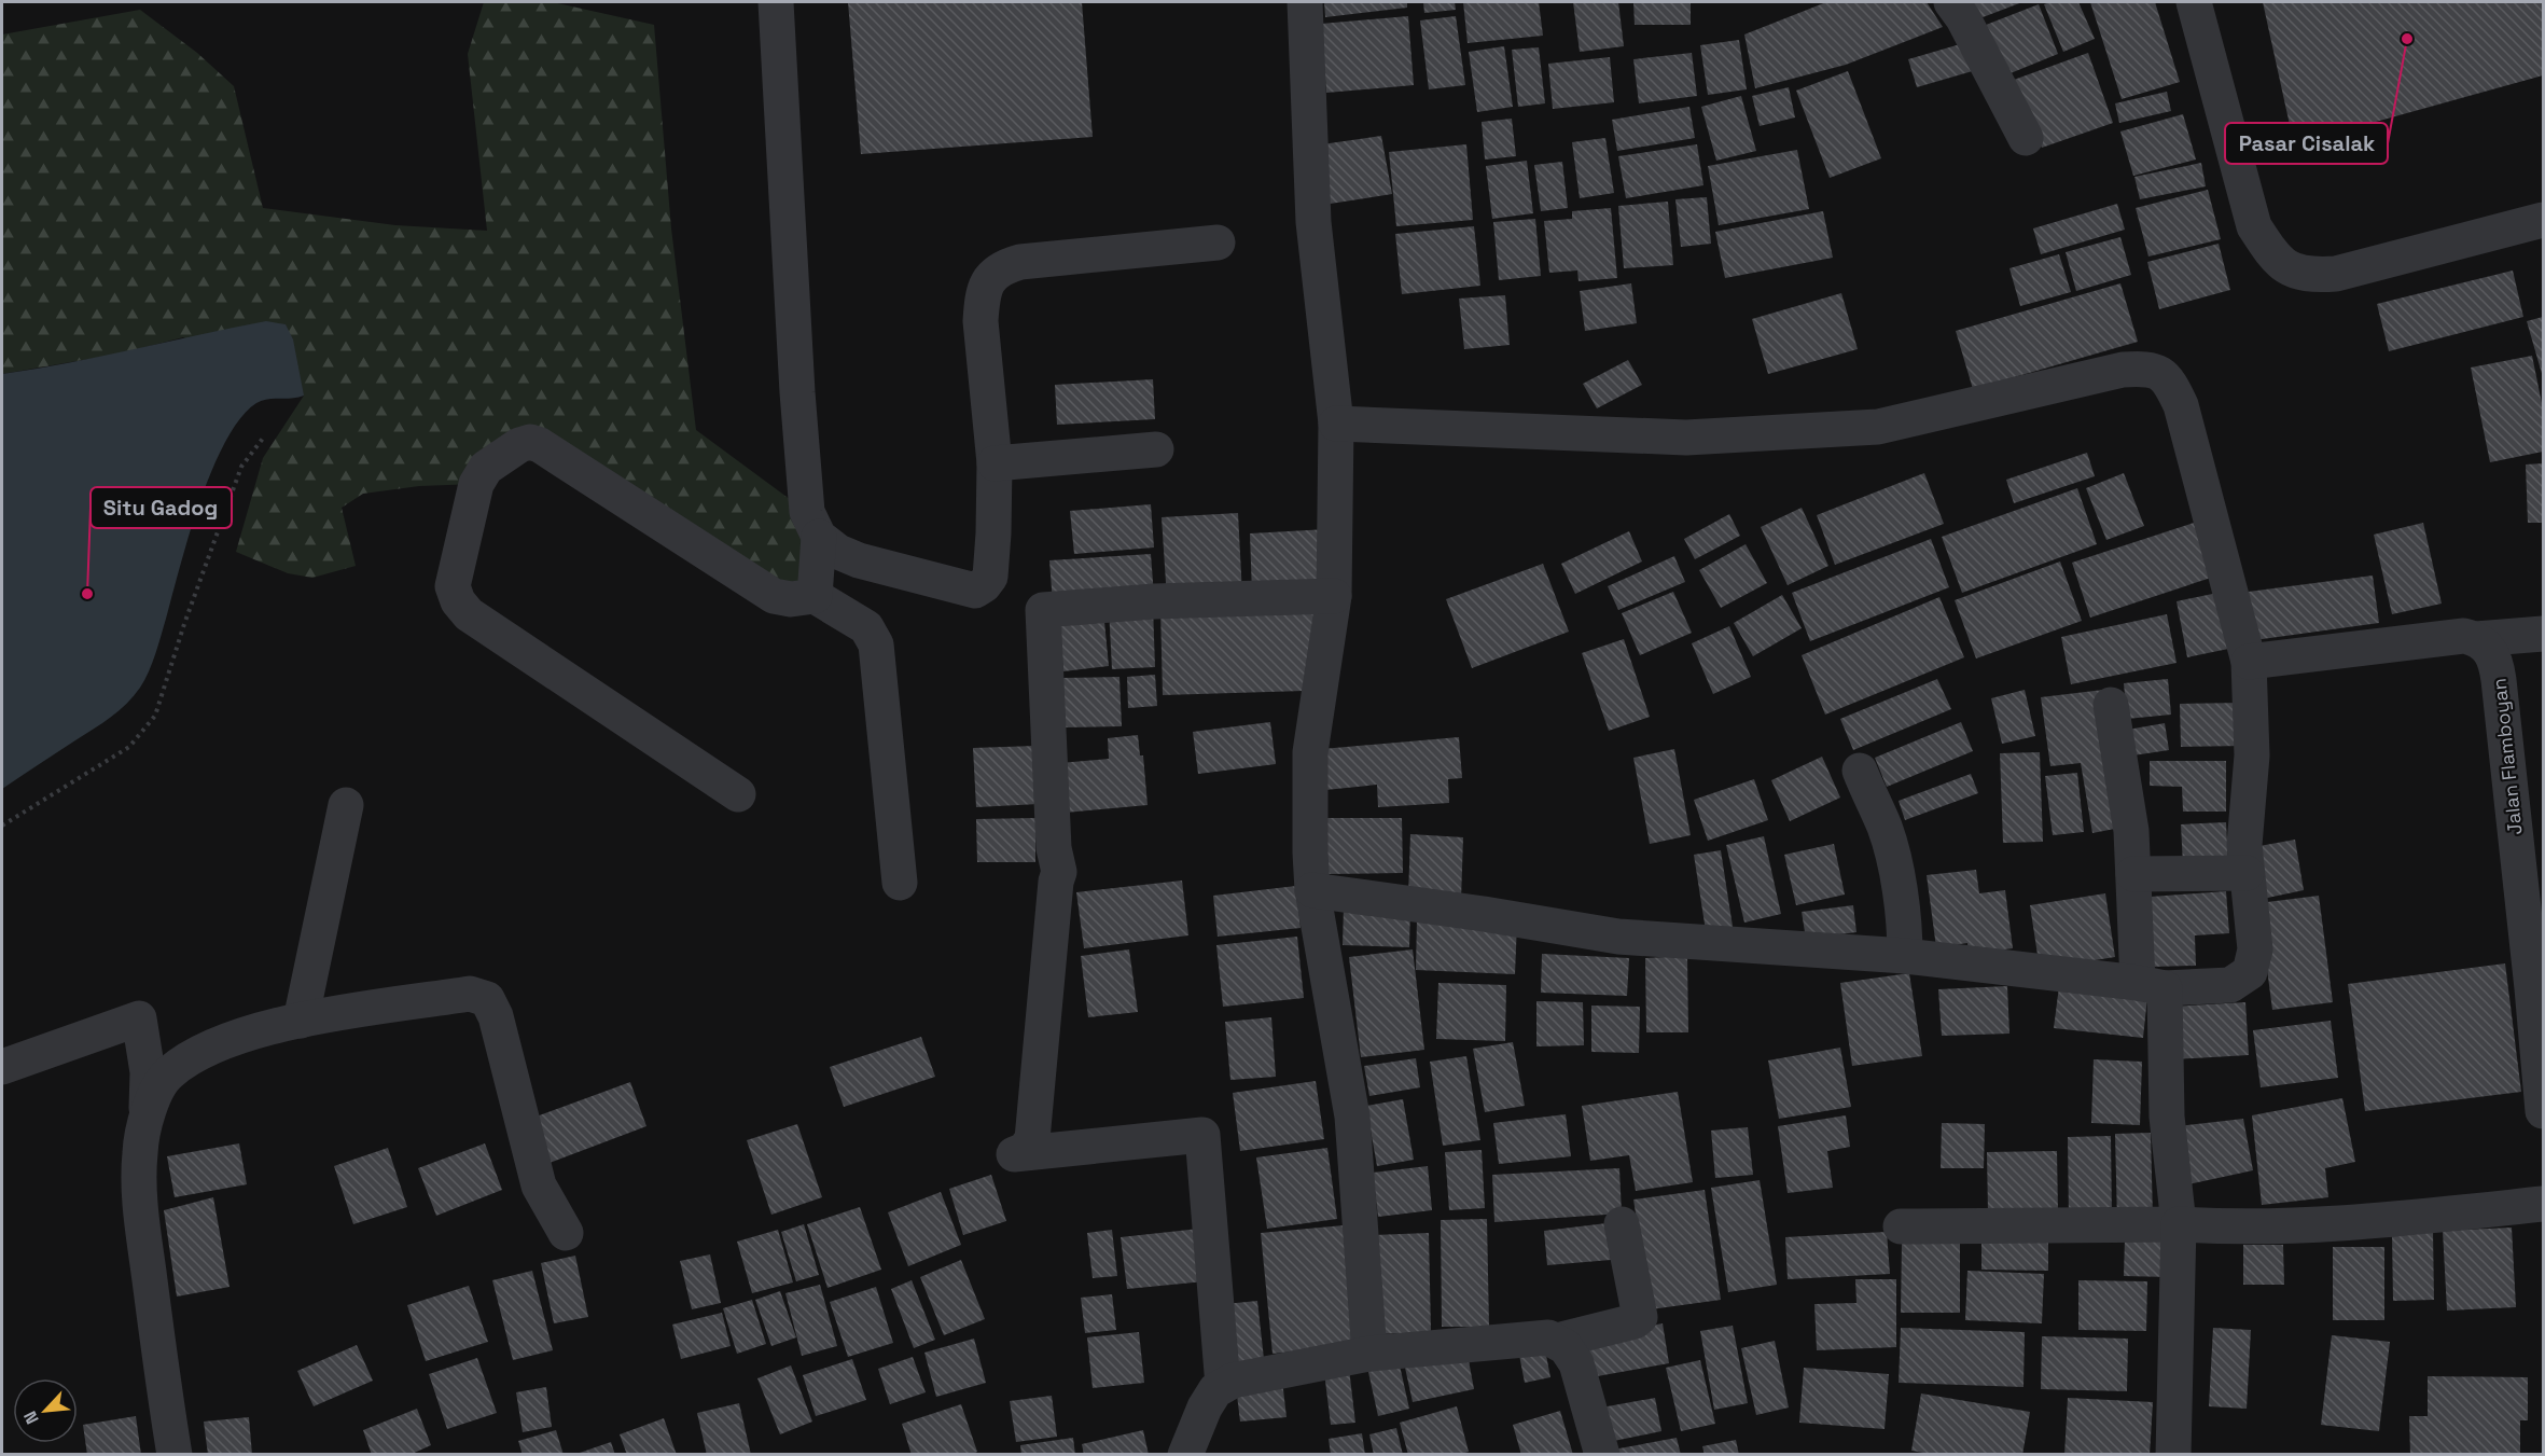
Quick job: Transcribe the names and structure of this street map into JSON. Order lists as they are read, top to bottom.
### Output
{
  "streets": {
    "street": ["Jalan Flamboyan"]
  },
  "places": ["Pasar Cisalak", "Situ Gadog"],
  "north": "bottom left"
}
